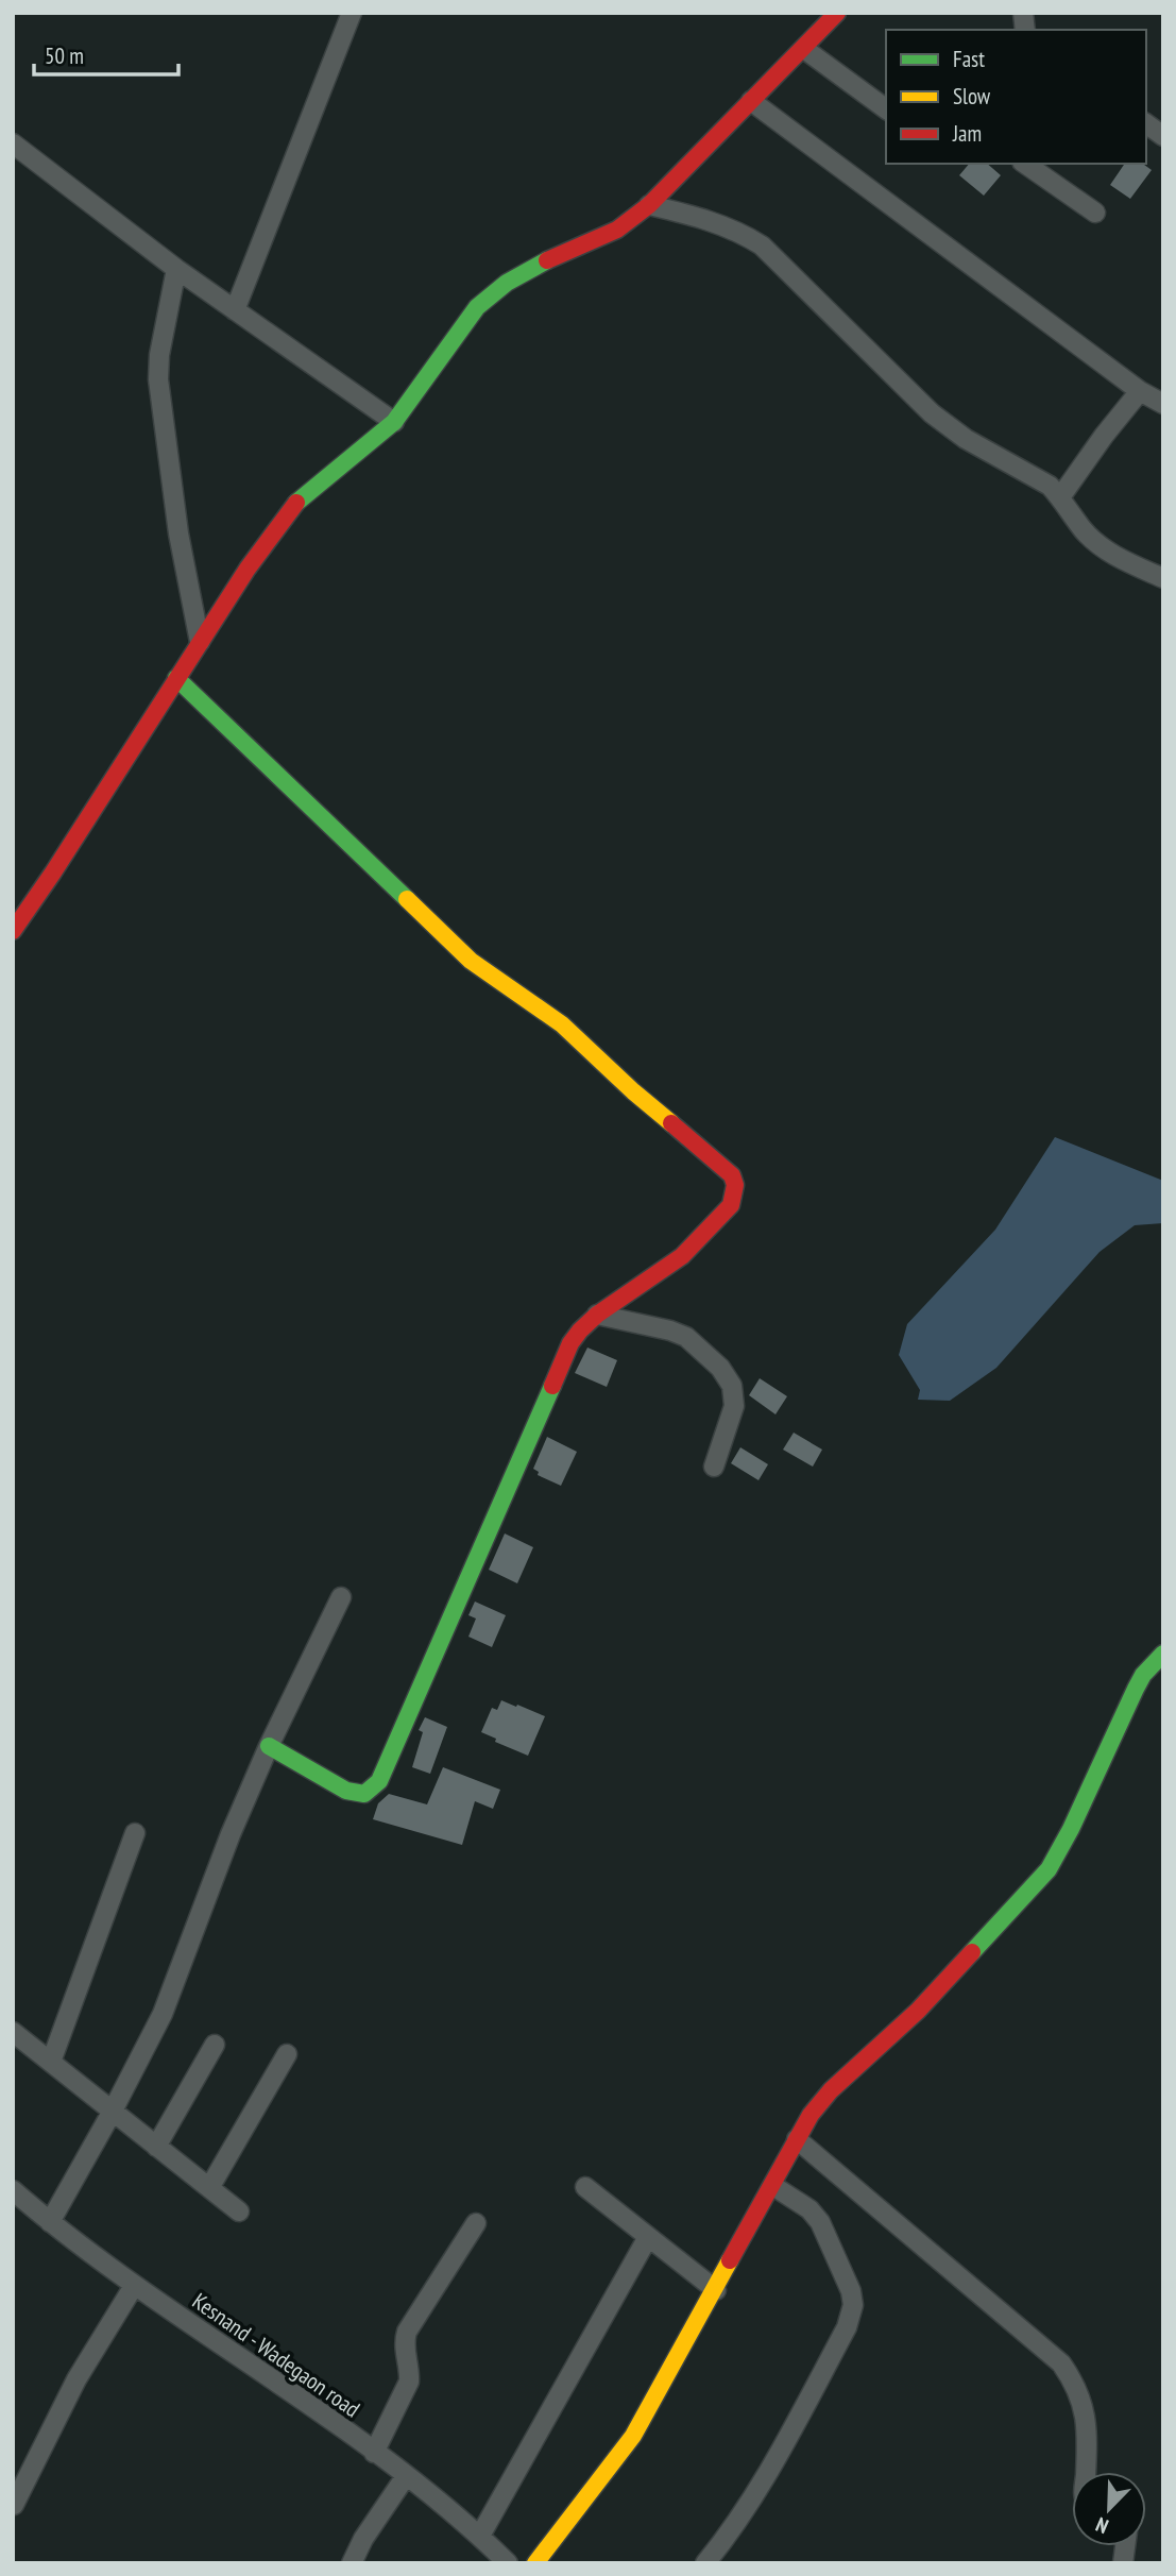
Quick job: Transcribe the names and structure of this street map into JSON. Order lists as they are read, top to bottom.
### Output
{
  "streets": {
    "street": ["Kesnand - Wadegaon road"]
  },
  "legend": ["Fast", "Slow", "Jam"],
  "scale_bar": "50 m",
  "north": "bottom left"
}
